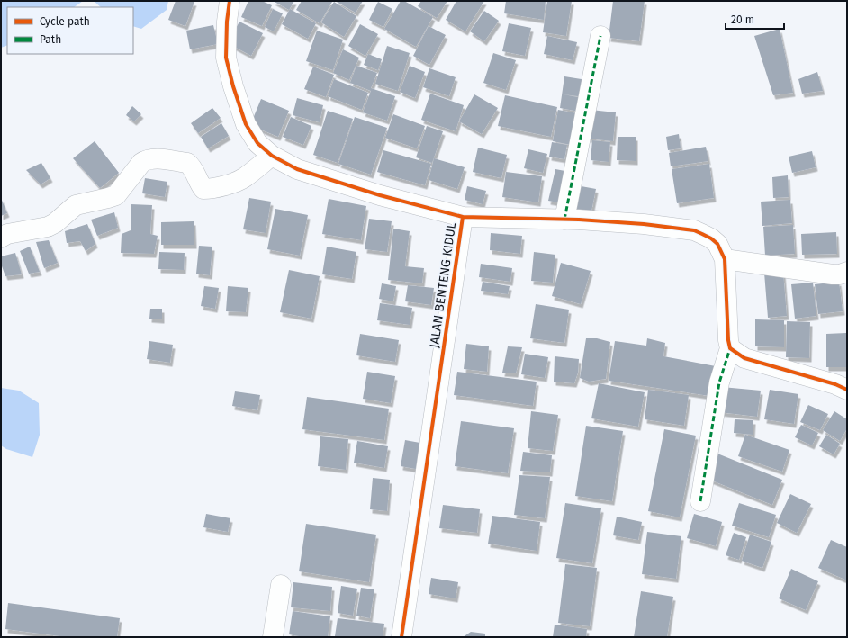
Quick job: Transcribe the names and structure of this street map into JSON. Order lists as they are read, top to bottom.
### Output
{
  "streets": {
    "street": ["JALAN BENTENG KIDUL"]
  },
  "legend": ["Cycle path", "Path"],
  "scale_bar": "20 m"
}
